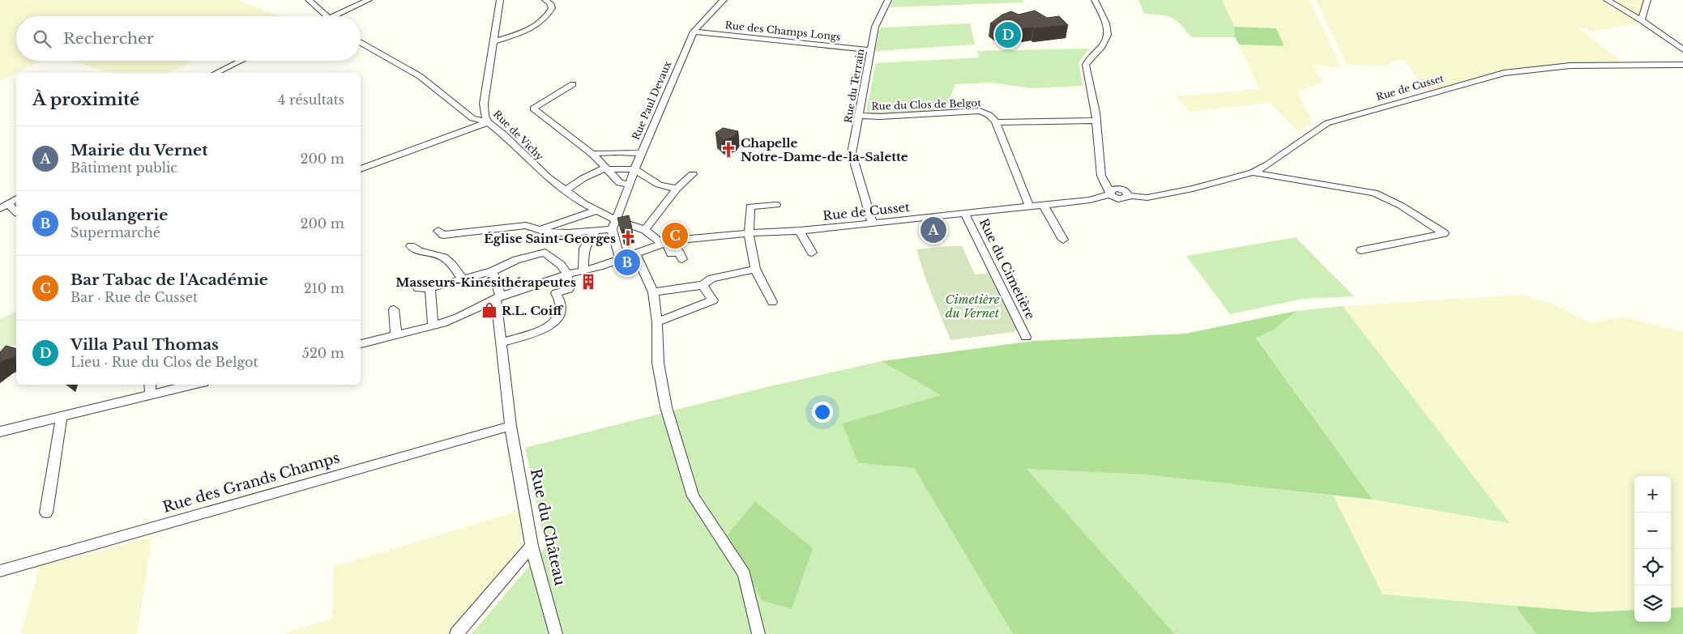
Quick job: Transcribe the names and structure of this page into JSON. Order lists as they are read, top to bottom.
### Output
{
  "streets": {
    "street": [
      "Rue des Champs Longs",
      "Rue du Terrain",
      "Rue de Cusset",
      "Rue Paul Devaux",
      "Rue du Clos de Belgot",
      "Rue de Vichy",
      "Rue du Cimetière",
      "Rue des Grands Champs",
      "Rue du Château"
    ]
  },
  "crossings": [
    ["Rue des Champs Longs", "Rue du Terrain"],
    ["Rue des Champs Longs", "Rue Paul Devaux"],
    ["Rue du Terrain", "Rue de Cusset"],
    ["Rue du Terrain", "Rue du Clos de Belgot"],
    ["Rue de Cusset", "Rue de Vichy"],
    ["Rue de Cusset", "Rue du Cimetière"],
    ["Rue de Cusset", "Rue du Château"],
    ["Rue Paul Devaux", "Rue de Vichy"],
    ["Rue des Grands Champs", "Rue du Château"]
  ],
  "parks": ["Cimetière du Vernet"],
  "places": {
    "church": ["Chapelle Notre-Dame-de-la-Salette", "Église Saint-Georges"],
    "building": ["Masseurs-Kinésithérapeutes"],
    "shop": ["R.L. Coiff"]
  },
  "page": {
    "search": "Rechercher",
    "pins": [
      "D",
      "A",
      "C",
      "B"
    ],
    "heading": ["À proximité", "4 résultats"],
    "list": [
      {
        "mark": "A",
        "name": "Mairie du Vernet",
        "note": "Bâtiment public",
        "value": "200 m"
      },
      {
        "mark": "B",
        "name": "boulangerie",
        "note": "Supermarché",
        "value": "200 m"
      },
      {
        "mark": "C",
        "name": "Bar Tabac de l'Académie",
        "note": "Bar · Rue de Cusset",
        "value": "210 m"
      },
      {
        "mark": "D",
        "name": "Villa Paul Thomas",
        "note": "Lieu · Rue du Clos de Belgot",
        "value": "520 m"
      }
    ],
    "map_buttons": ["+", "−"]
  }
}
